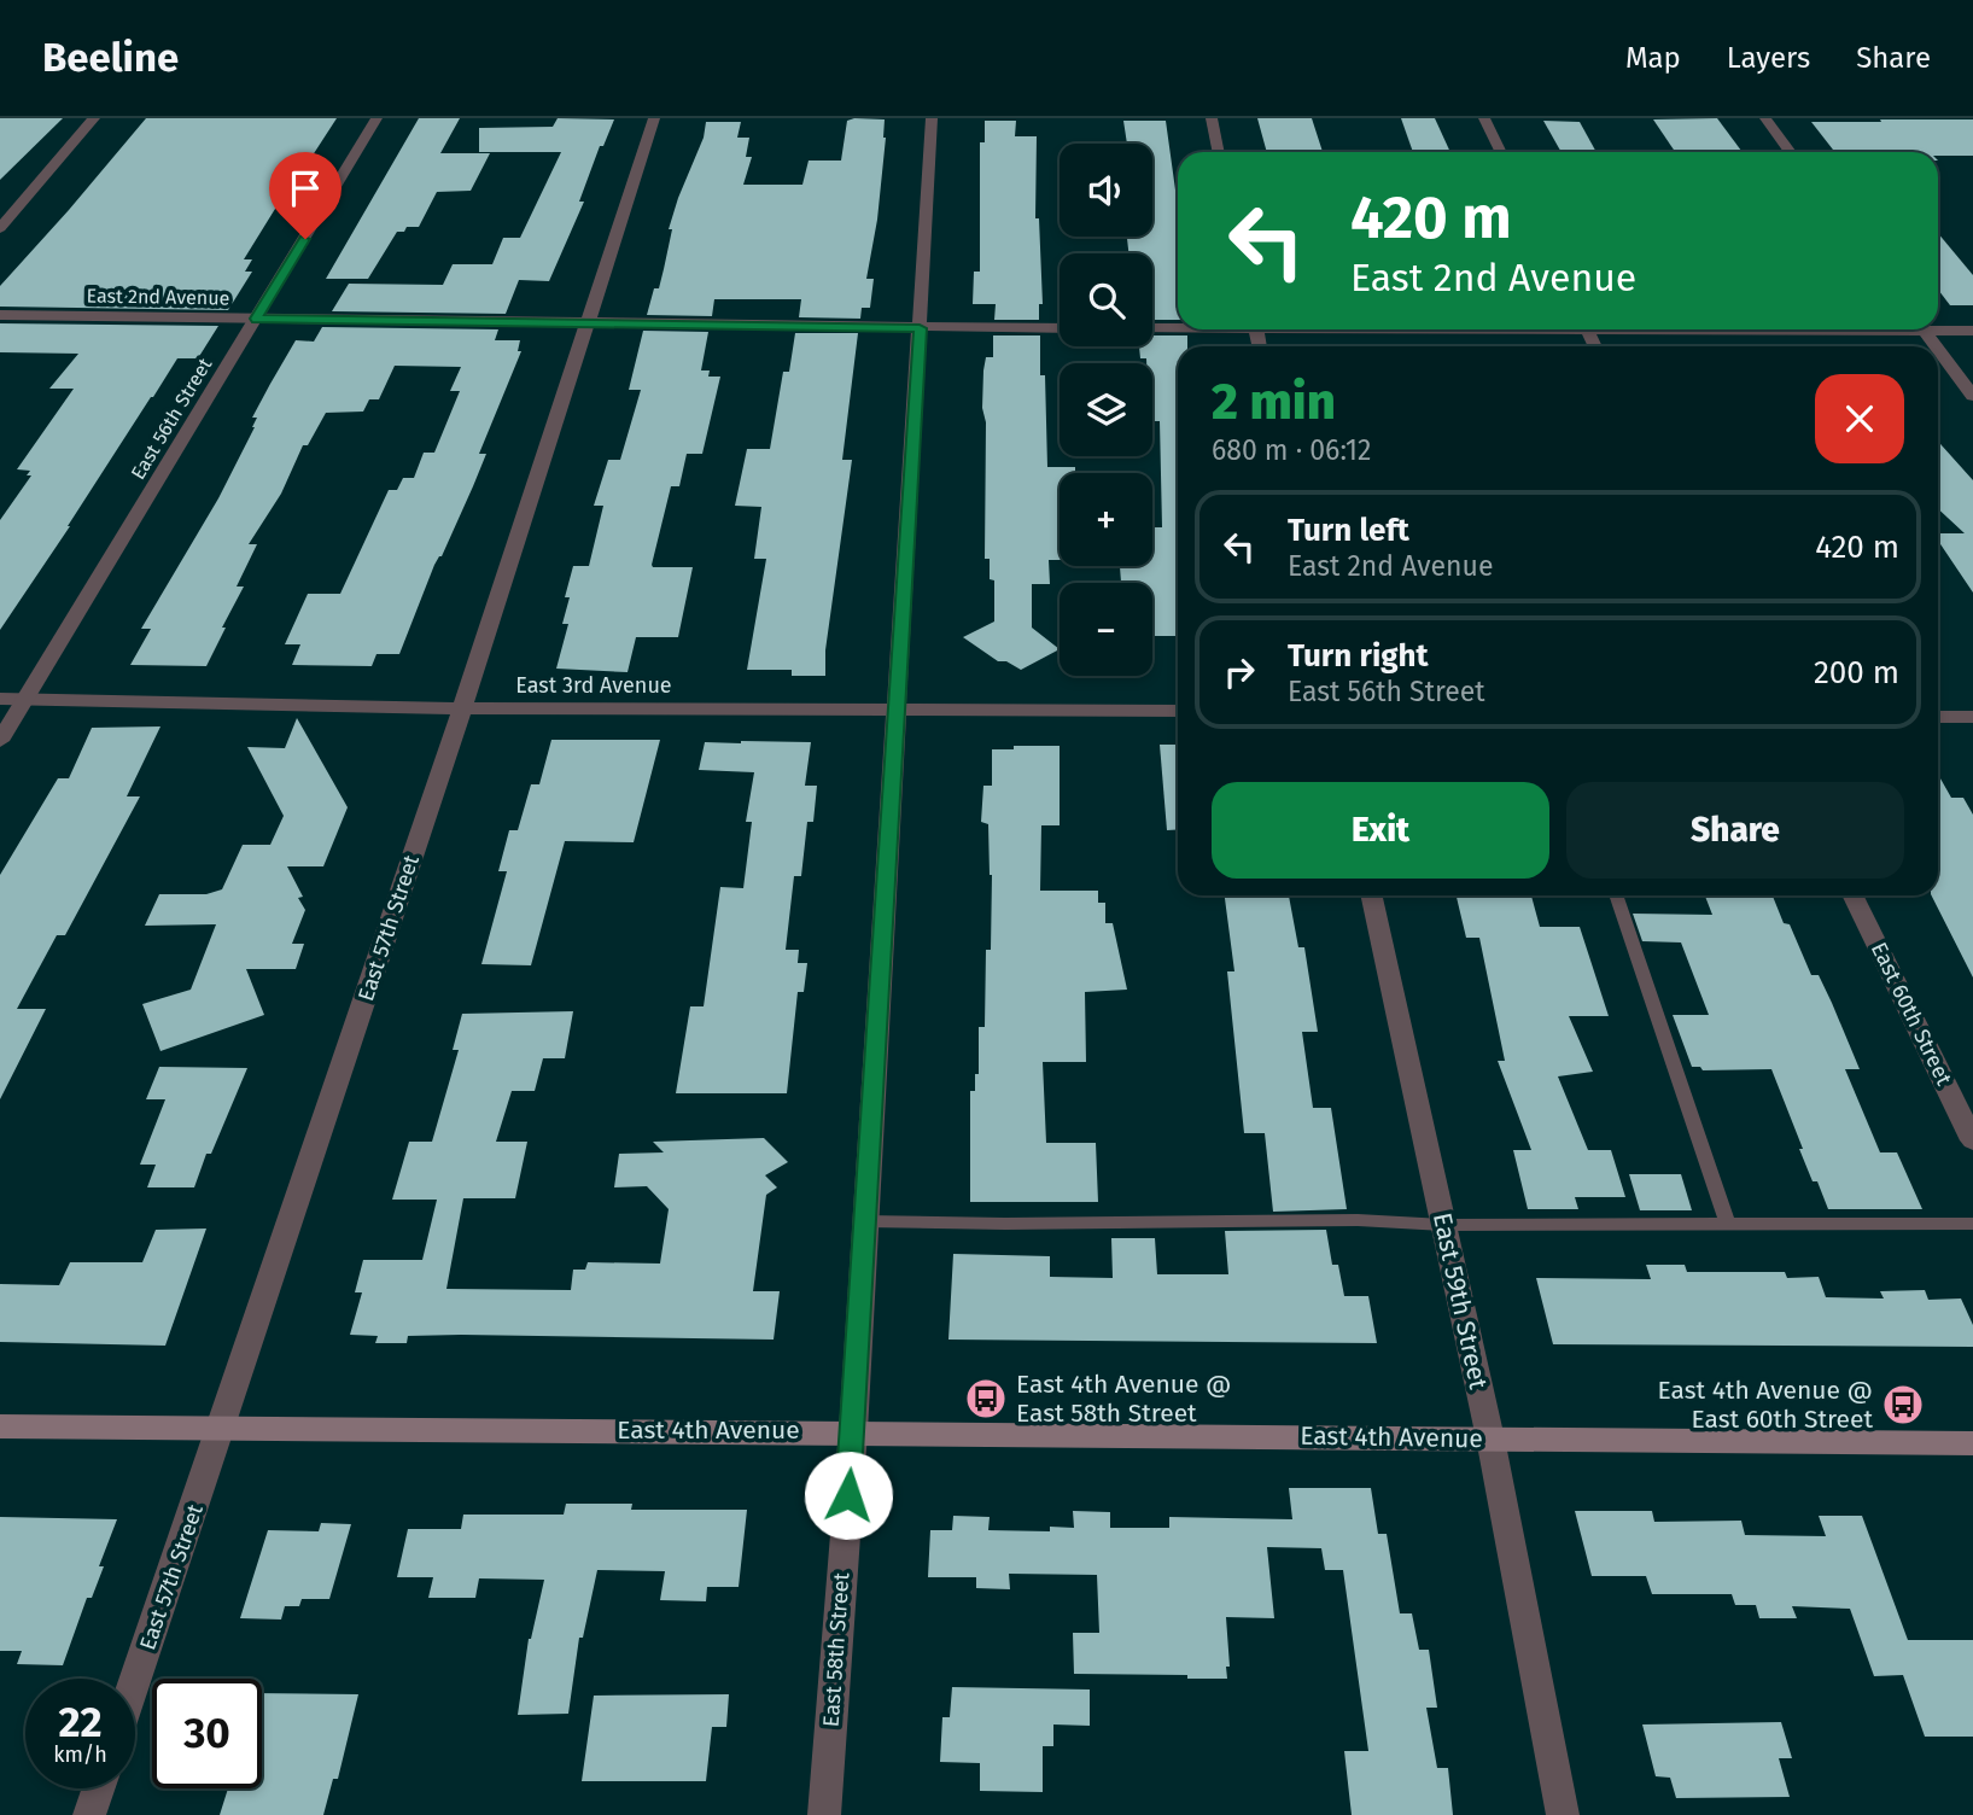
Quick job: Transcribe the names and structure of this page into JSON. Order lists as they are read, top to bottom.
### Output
{
  "streets": {
    "main road": ["East 4th Avenue"],
    "street": [
      "East 2nd Avenue",
      "East 56th Street",
      "East 3rd Avenue",
      "East 57th Street",
      "East 60th Street",
      "East 59th Street",
      "East 58th Street"
    ]
  },
  "crossings": [
    ["East 2nd Avenue", "East 56th Street"],
    ["East 2nd Avenue", "East 57th Street"],
    ["East 2nd Avenue", "East 58th Street"],
    ["East 56th Street", "East 3rd Avenue"],
    ["East 3rd Avenue", "East 57th Street"],
    ["East 3rd Avenue", "East 58th Street"],
    ["East 57th Street", "East 4th Avenue"],
    ["East 59th Street", "East 4th Avenue"],
    ["East 4th Avenue", "East 58th Street"]
  ],
  "places": {
    "bus stop": ["East 4th Avenue @ East 58th Street", "East 4th Avenue @ East 60th Street"]
  },
  "page": {
    "header": "Beeline",
    "nav": ["Map", "Layers", "Share"],
    "map_buttons": ["+", "−"],
    "turn": ["420 m", "East 2nd Avenue"],
    "heading": ["2 min", "680 m · 06:12"],
    "list": [
      {
        "name": "Turn left",
        "note": "East 2nd Avenue",
        "value": "420 m"
      },
      {
        "name": "Turn right",
        "note": "East 56th Street",
        "value": "200 m"
      }
    ],
    "buttons": ["Exit", "Share"],
    "speed": "22 km/h",
    "limit": "30"
  }
}
